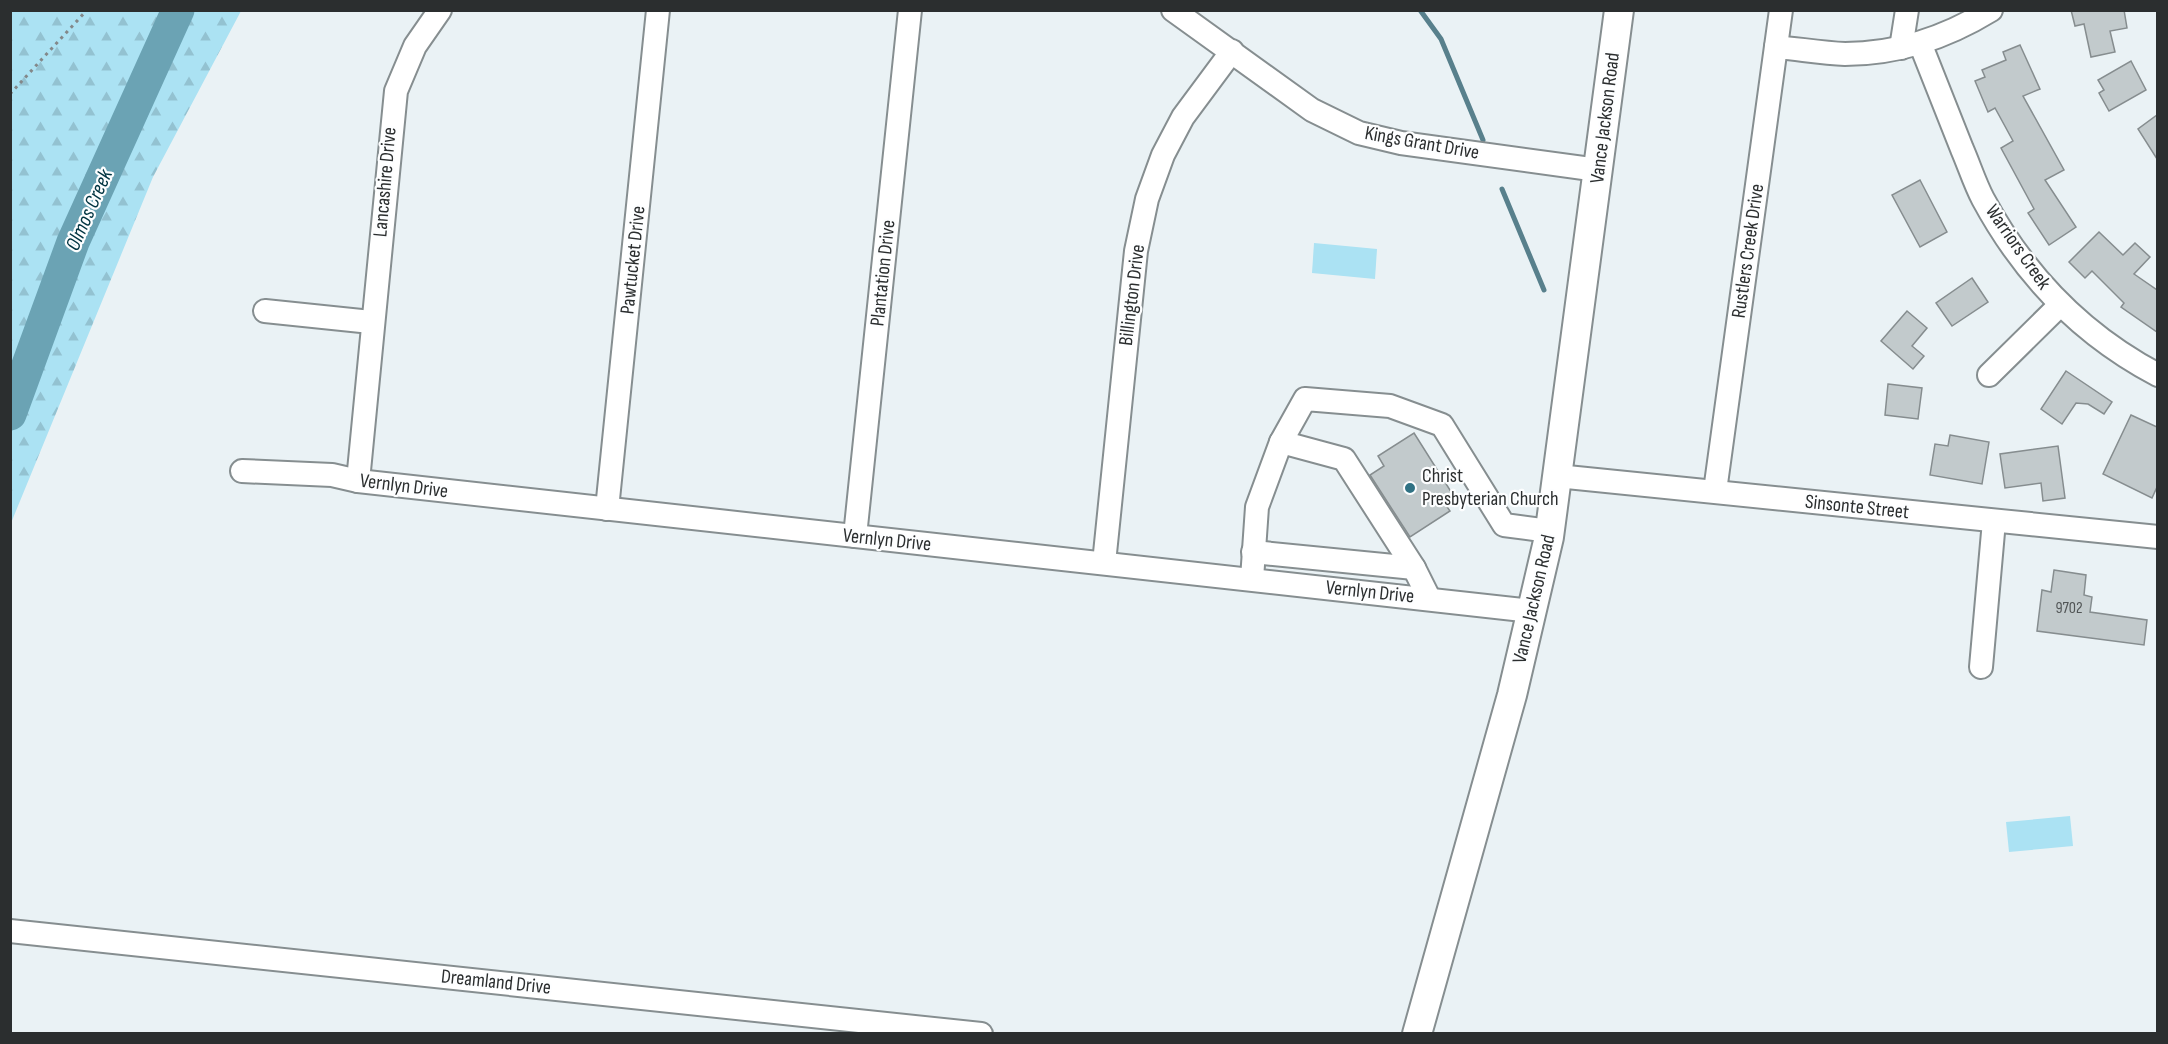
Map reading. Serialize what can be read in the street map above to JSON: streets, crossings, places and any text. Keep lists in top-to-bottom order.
{
  "streets": {
    "main road": ["Vance Jackson Road"],
    "street": [
      "Kings Grant Drive",
      "Lancashire Drive",
      "Warriors Creek",
      "Rustlers Creek Drive",
      "Pawtucket Drive",
      "Plantation Drive",
      "Billington Drive",
      "Vernlyn Drive",
      "Sinsonte Street",
      "Dreamland Drive"
    ]
  },
  "crossings": [
    ["Vance Jackson Road", "Kings Grant Drive"],
    ["Vance Jackson Road", "Vernlyn Drive"],
    ["Vance Jackson Road", "Sinsonte Street"],
    ["Kings Grant Drive", "Billington Drive"],
    ["Lancashire Drive", "Vernlyn Drive"],
    ["Rustlers Creek Drive", "Sinsonte Street"],
    ["Pawtucket Drive", "Vernlyn Drive"],
    ["Plantation Drive", "Vernlyn Drive"],
    ["Billington Drive", "Vernlyn Drive"]
  ],
  "water": ["Olmos Creek"],
  "places": ["Christ Presbyterian Church"],
  "house_numbers": ["9702"]
}
